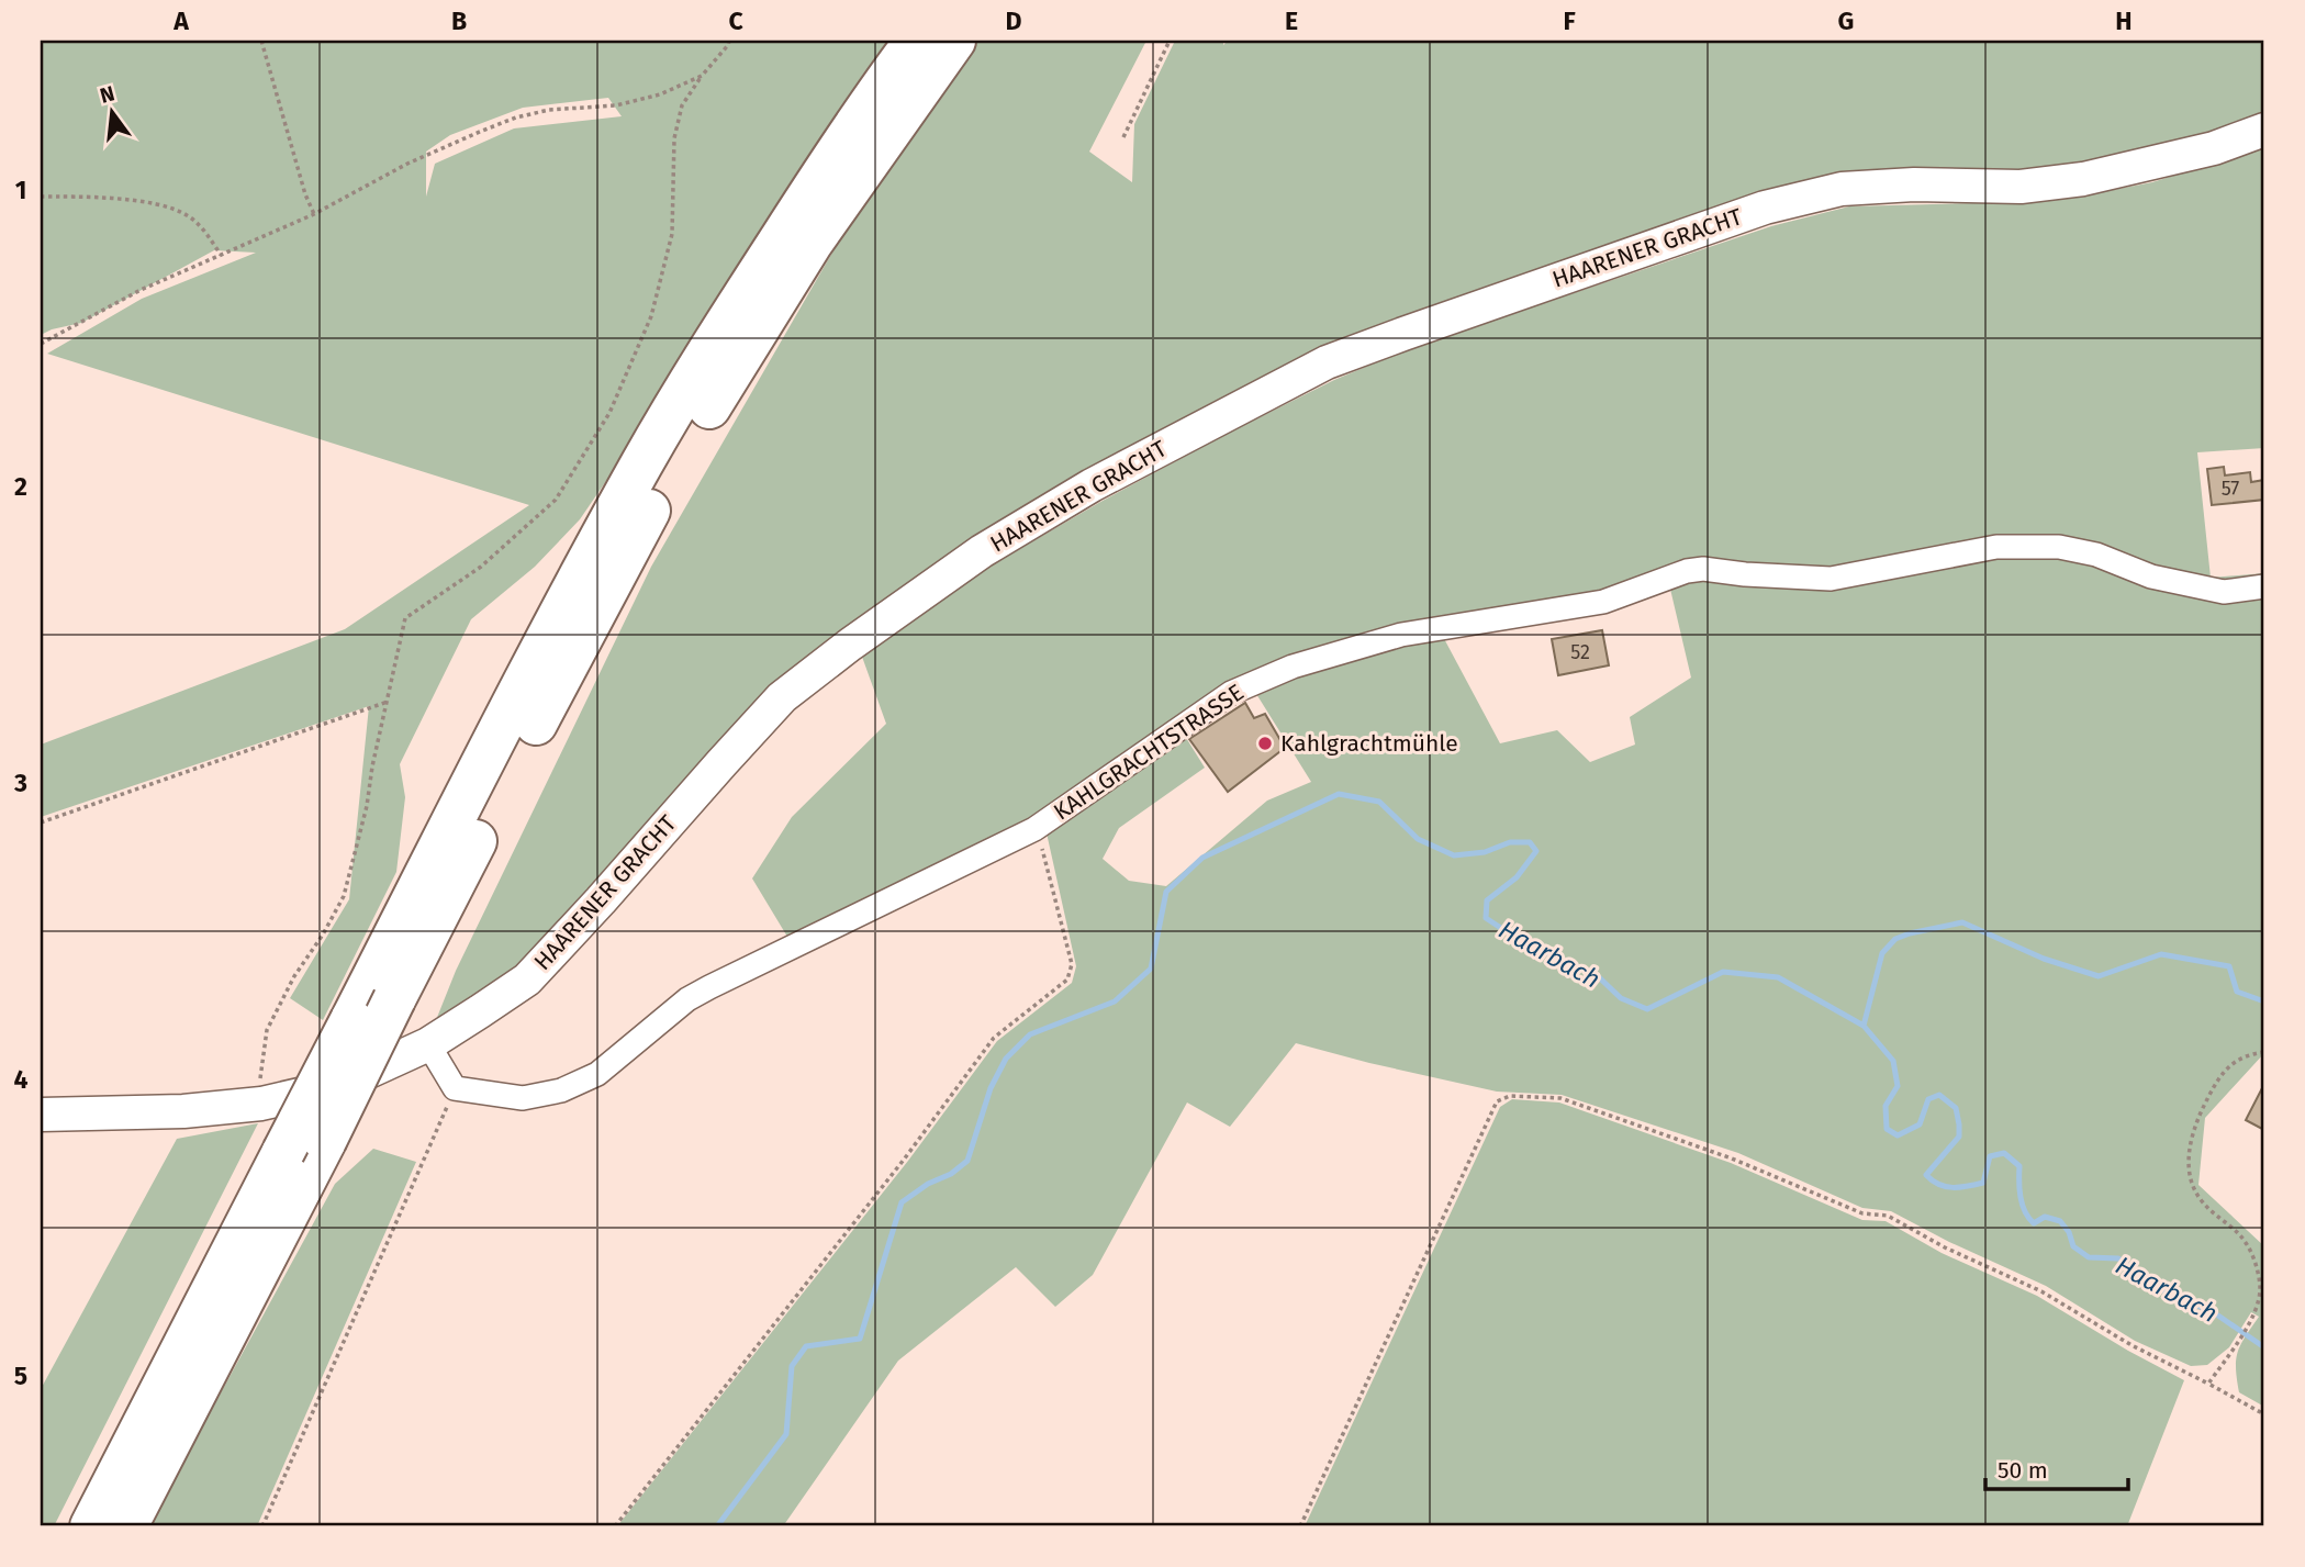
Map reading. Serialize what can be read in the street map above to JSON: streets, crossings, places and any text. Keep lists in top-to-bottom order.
{
  "streets": {
    "main road": ["HAARENER GRACHT"],
    "street": ["KAHLGRACHTSTRASSE"]
  },
  "water": ["Haarbach"],
  "places": ["Kahlgrachtmühle"],
  "house_numbers": ["57", "52"],
  "scale_bar": "50 m",
  "north": "top",
  "grid": {
    "columns": [
      "A",
      "B",
      "C",
      "D",
      "E",
      "F",
      "G",
      "H"
    ],
    "rows": [
      "1",
      "2",
      "3",
      "4",
      "5"
    ]
  }
}
